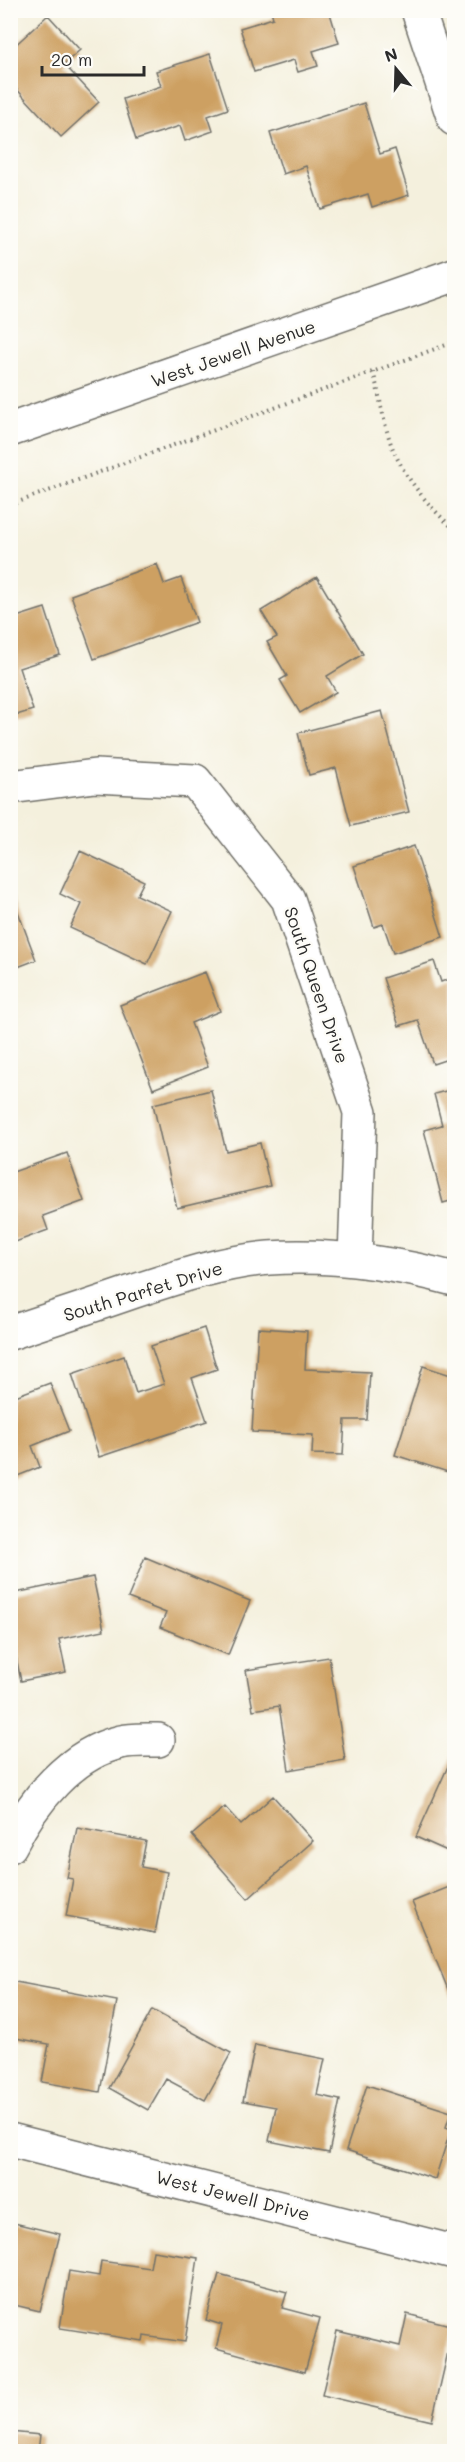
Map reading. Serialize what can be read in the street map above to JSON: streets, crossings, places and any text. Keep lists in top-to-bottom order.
{
  "streets": {
    "street": [
      "West Jewell Avenue",
      "South Queen Drive",
      "South Parfet Drive",
      "West Jewell Drive"
    ]
  },
  "crossings": [
    ["South Queen Drive", "South Parfet Drive"]
  ],
  "scale_bar": "20 m",
  "north": "top"
}
